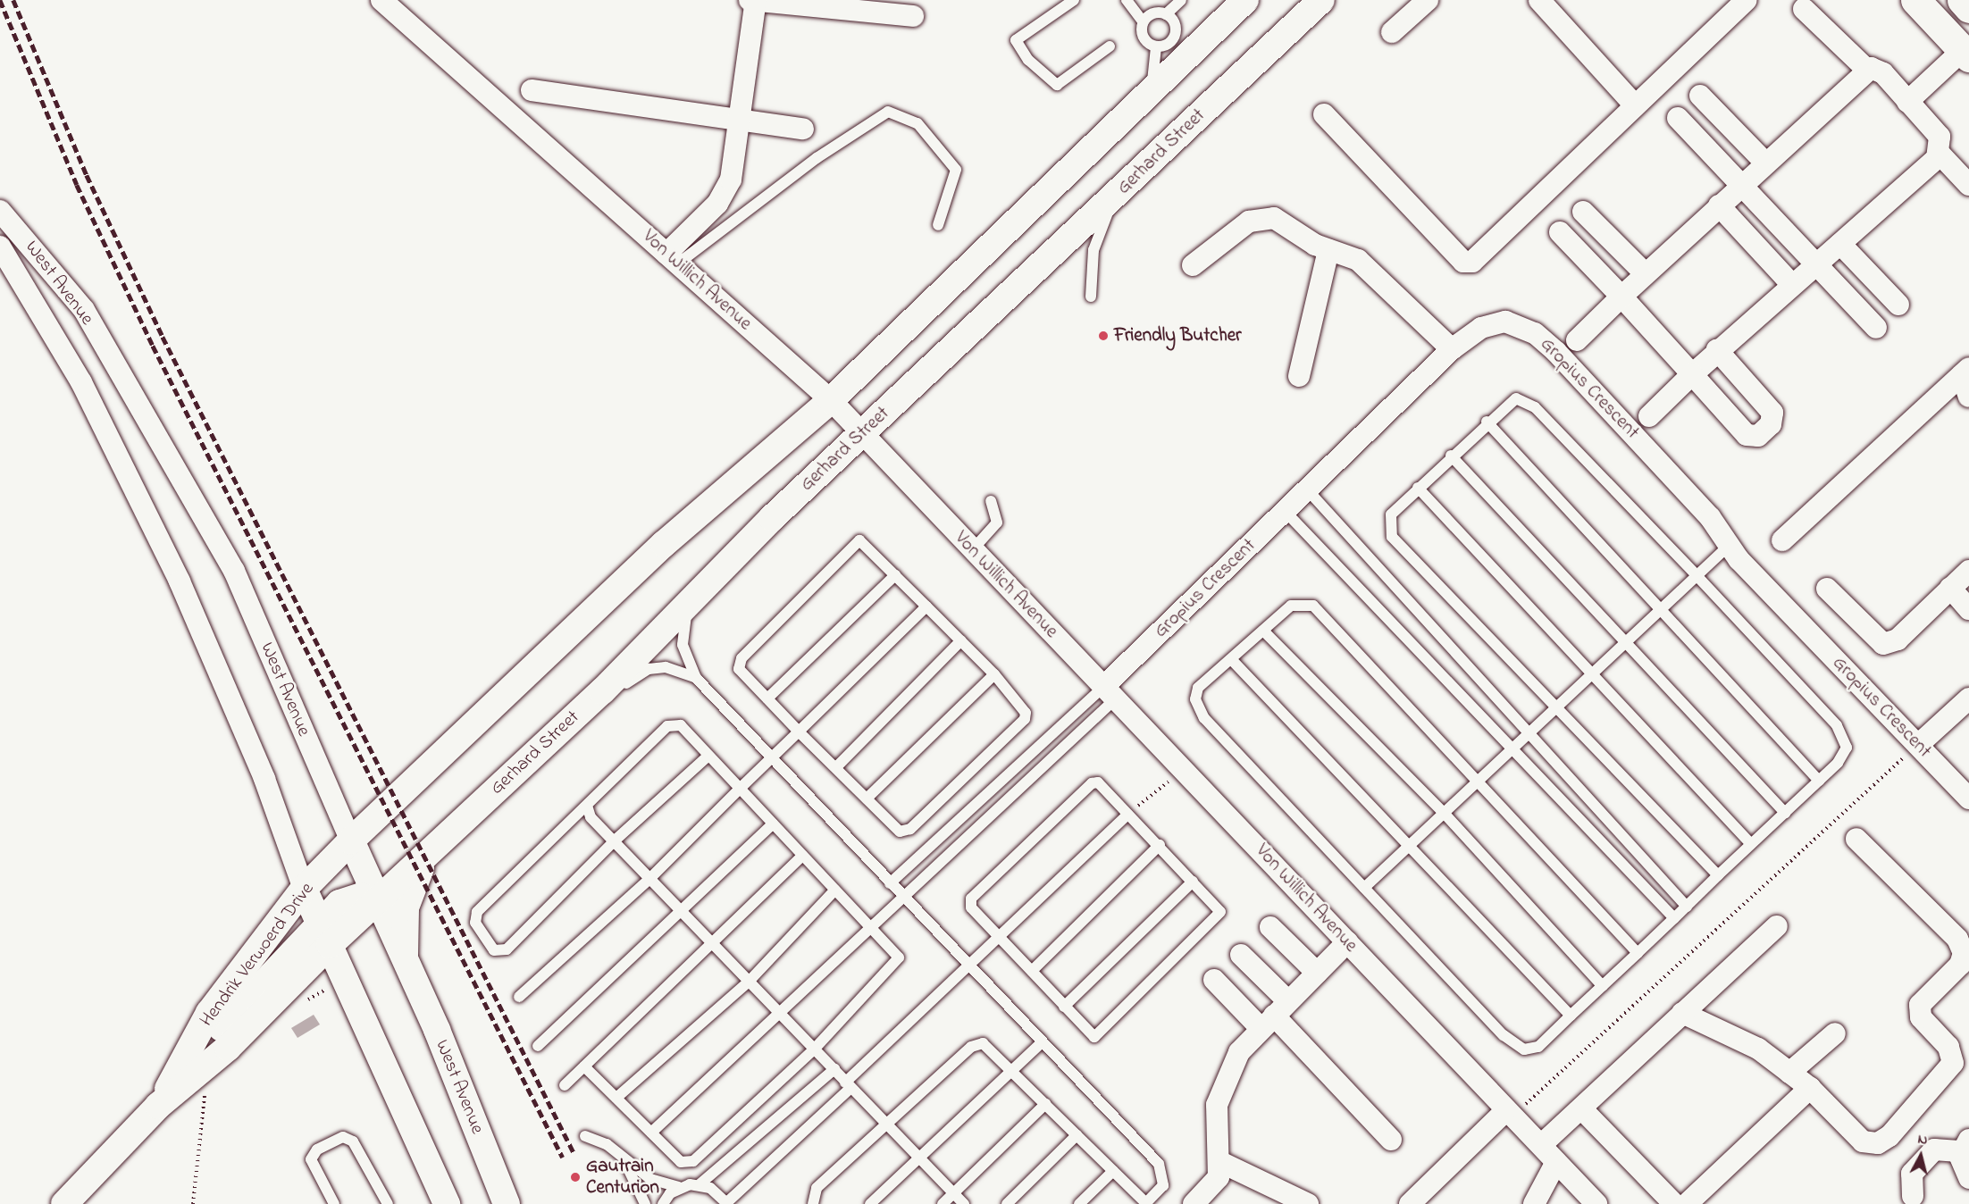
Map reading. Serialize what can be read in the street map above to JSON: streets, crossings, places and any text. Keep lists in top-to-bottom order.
{
  "streets": {
    "street": [
      "Gerhard Street",
      "Von Willich Avenue",
      "West Avenue",
      "Gropius Crescent",
      "Hendrik Verwoerd Drive"
    ]
  },
  "crossings": [
    ["Gerhard Street", "Von Willich Avenue"],
    ["Gerhard Street", "West Avenue"],
    ["Gerhard Street", "Hendrik Verwoerd Drive"],
    ["Von Willich Avenue", "Gropius Crescent"],
    ["West Avenue", "Hendrik Verwoerd Drive"]
  ],
  "places": ["Friendly Butcher", "Gautrain Centurion"],
  "north": "top"
}
